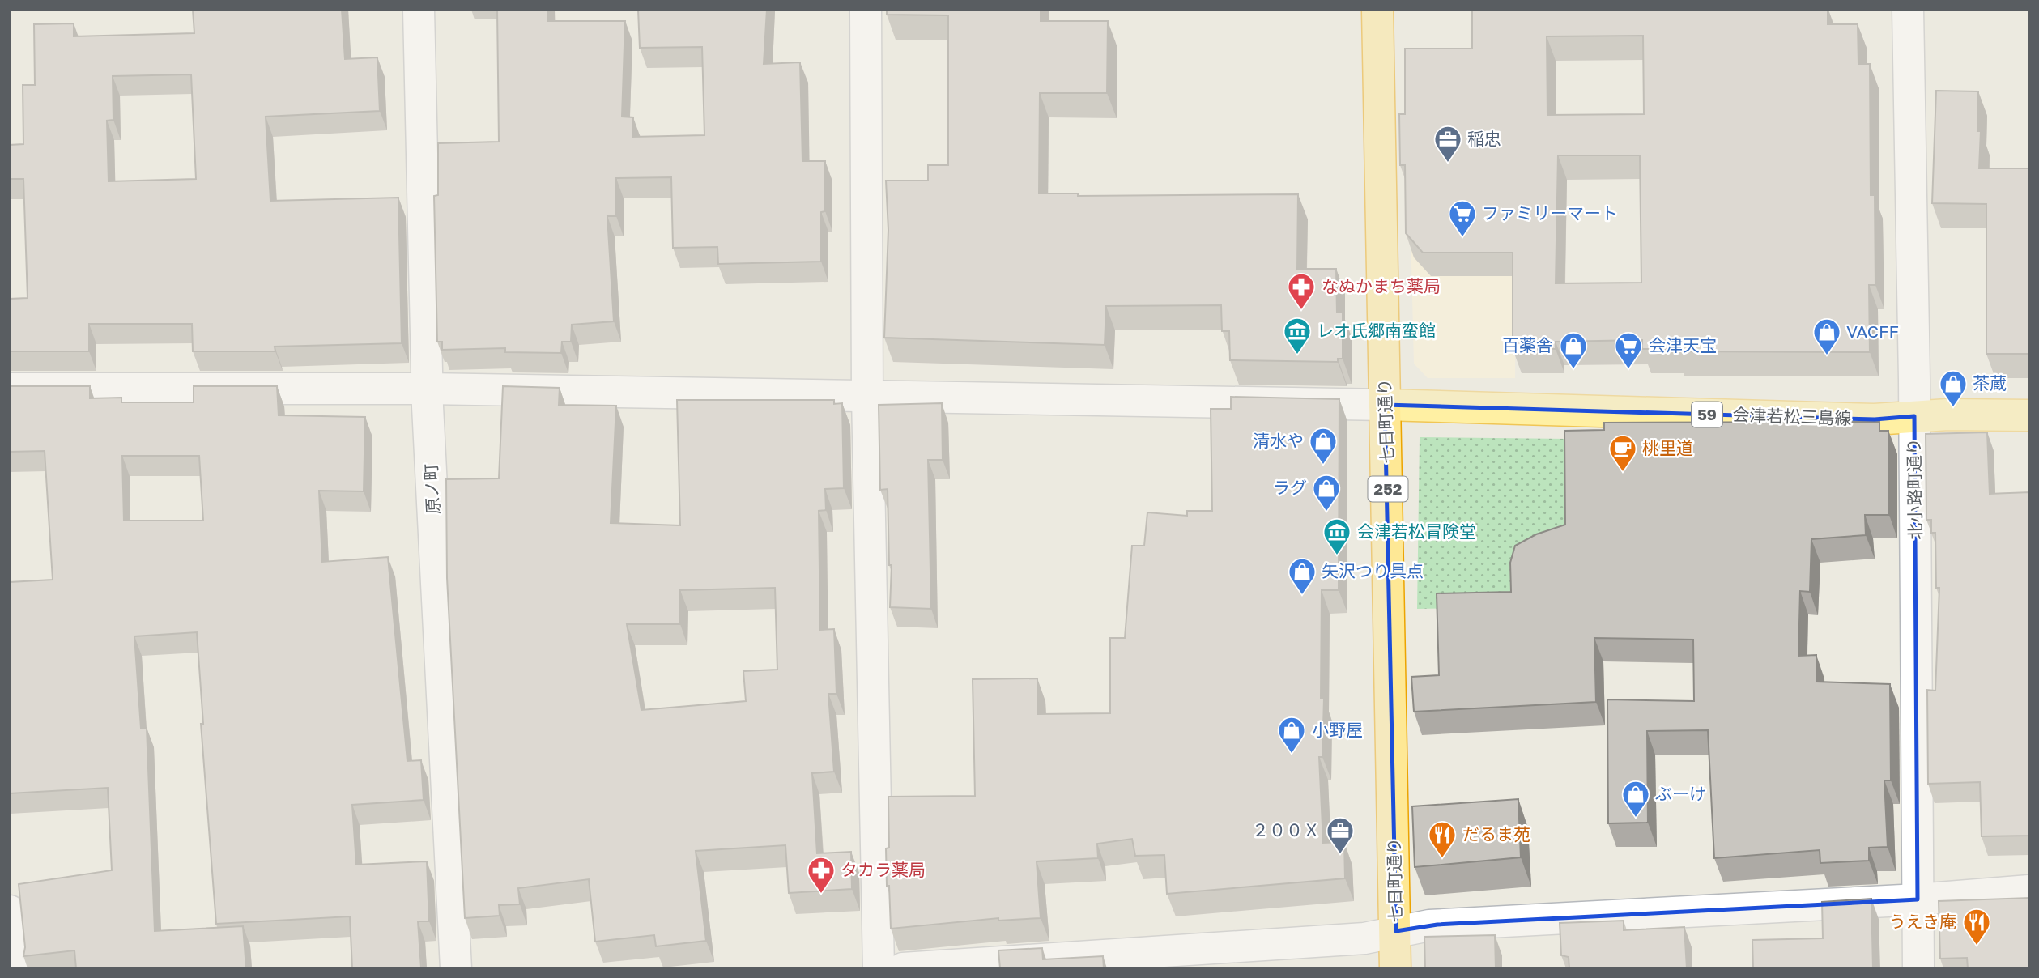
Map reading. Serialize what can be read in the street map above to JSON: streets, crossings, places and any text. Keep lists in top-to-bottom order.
{
  "streets": {
    "highway": ["七日町通り", "252"],
    "main road": ["59", "会津若松三島線"],
    "street": ["原ノ町", "北小路町通り"]
  },
  "crossings": [
    ["会津若松三島線", "七日町通り"],
    ["会津若松三島線", "北小路町通り"]
  ],
  "places": {
    "office": ["稲忠", "２００Ｘ"],
    "supermarket": ["ファミリーマート", "会津天宝"],
    "pharmacy": ["なぬかまち薬局", "タカラ薬局"],
    "museum": ["レオ氏郷南蛮館", "会津若松冒険堂"],
    "shop": [
      "VACFF",
      "百薬舎",
      "茶蔵",
      "清水や",
      "ラグ",
      "矢沢つり具点",
      "小野屋",
      "ぶーけ"
    ],
    "cafe": ["桃里道"],
    "restaurant": ["だるま苑", "うえき庵"]
  }
}
